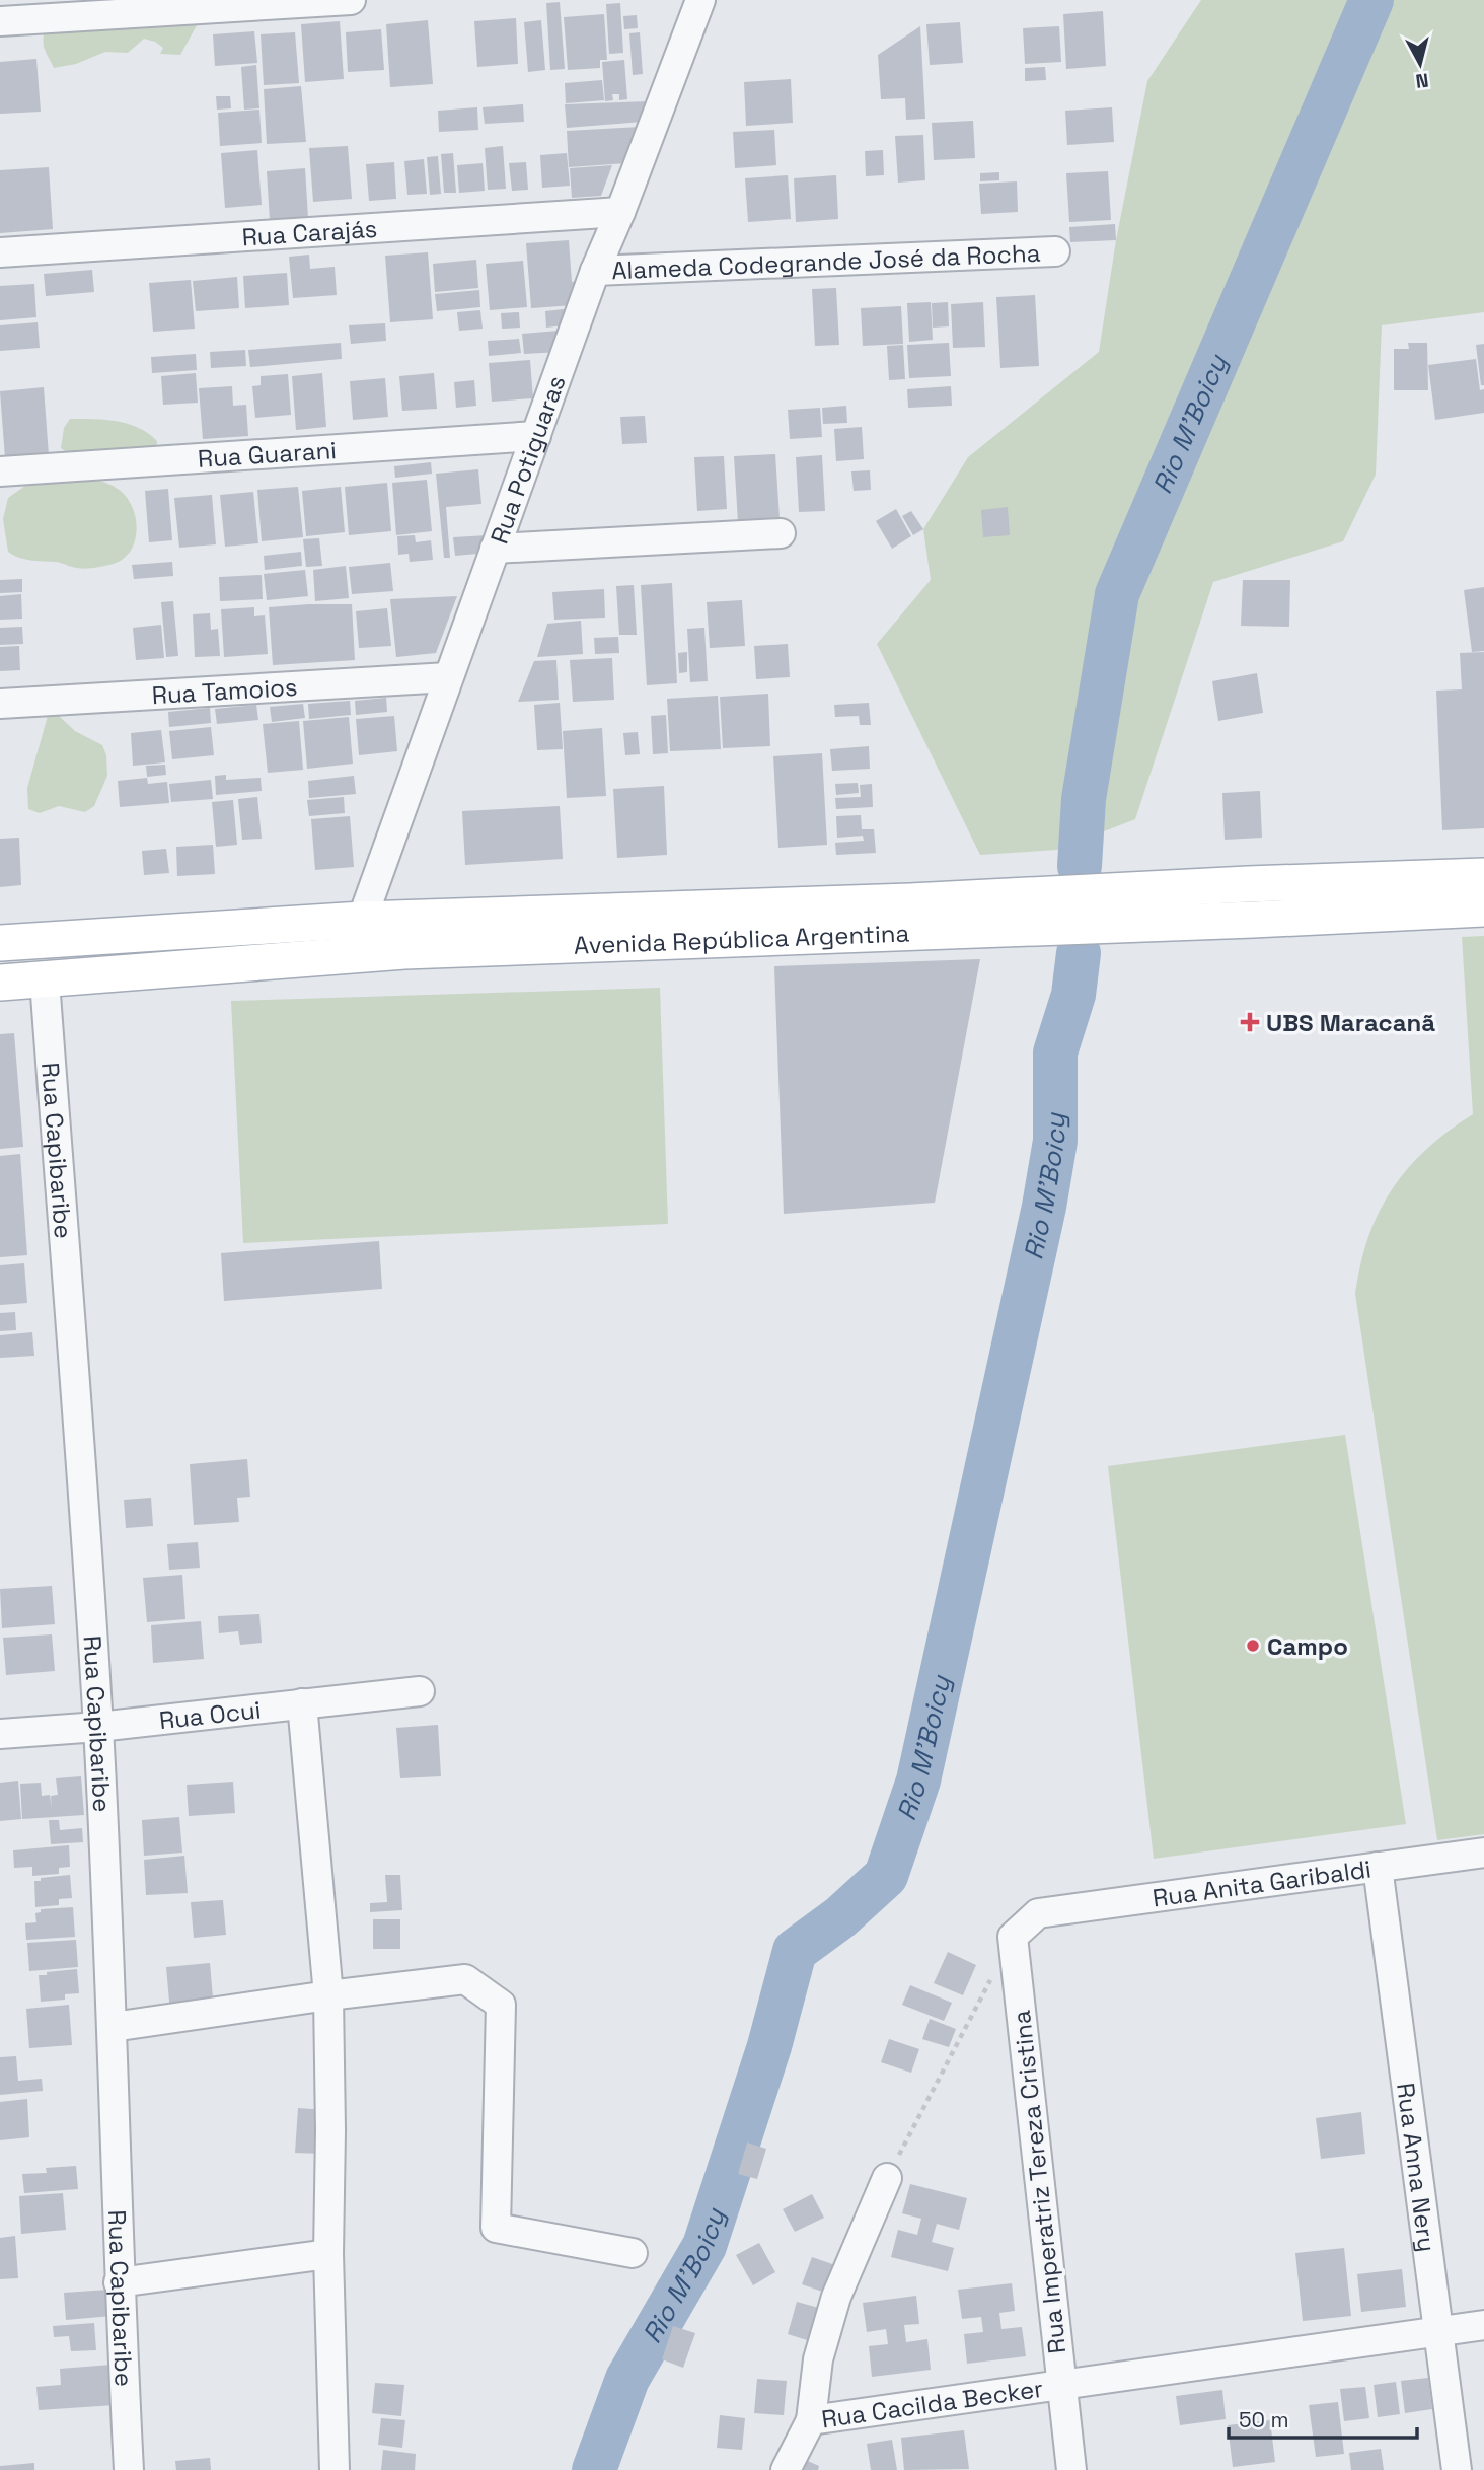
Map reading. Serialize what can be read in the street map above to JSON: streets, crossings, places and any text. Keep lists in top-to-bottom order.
{
  "streets": {
    "main road": ["Avenida República Argentina"],
    "street": [
      "Rua Carajás",
      "Alameda Codegrande José da Rocha",
      "Rua Guarani",
      "Rua Potiguaras",
      "Rua Tamoios",
      "Rua Capibaribe",
      "Rua Ocui",
      "Rua Anita Garibaldi",
      "Rua Anna Nery",
      "Rua Imperatriz Tereza Cristina",
      "Rua Cacilda Becker"
    ]
  },
  "crossings": [
    ["Rua Carajás", "Rua Potiguaras"],
    ["Alameda Codegrande José da Rocha", "Rua Potiguaras"],
    ["Rua Guarani", "Rua Potiguaras"],
    ["Rua Potiguaras", "Rua Tamoios"],
    ["Rua Potiguaras", "Avenida República Argentina"],
    ["Avenida República Argentina", "Rua Capibaribe"],
    ["Rua Capibaribe", "Rua Ocui"],
    ["Rua Anita Garibaldi", "Rua Anna Nery"],
    ["Rua Anita Garibaldi", "Rua Imperatriz Tereza Cristina"],
    ["Rua Anna Nery", "Rua Cacilda Becker"],
    ["Rua Imperatriz Tereza Cristina", "Rua Cacilda Becker"]
  ],
  "water": ["Rio M'Boicy"],
  "places": {
    "health": ["UBS Maracanã"],
    "other": ["Campo"]
  },
  "scale_bar": "50 m",
  "north": "bottom"
}
